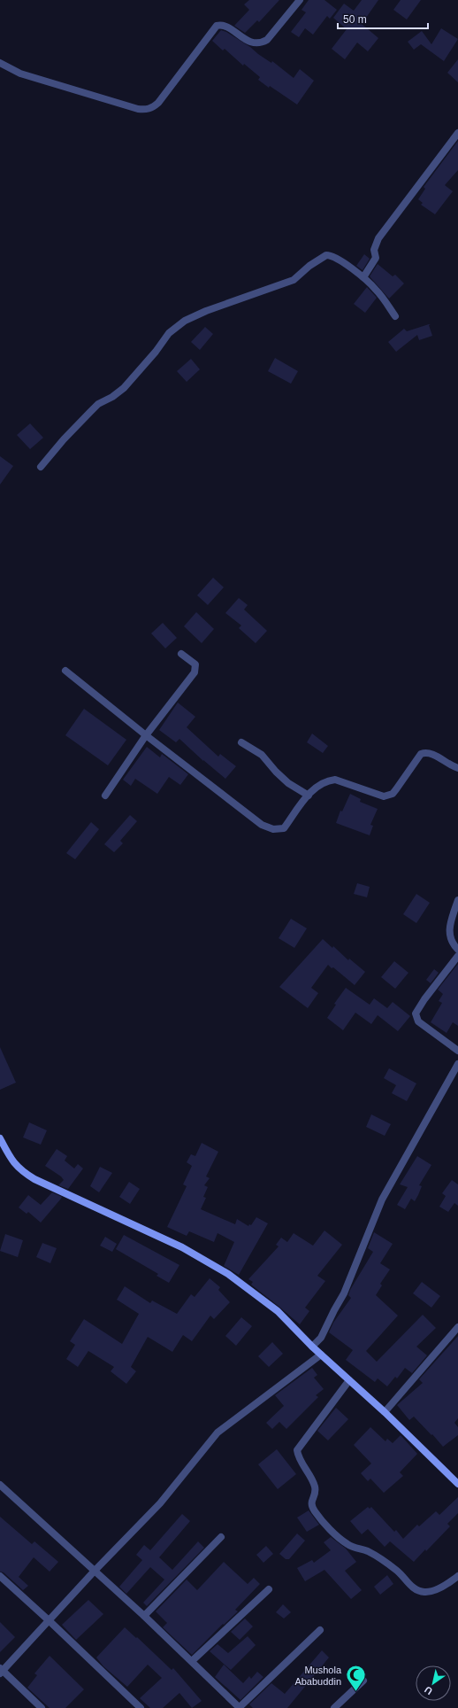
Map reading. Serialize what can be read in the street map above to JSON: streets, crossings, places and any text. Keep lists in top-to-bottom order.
{
  "places": {
    "mosque": ["Mushola Ababuddin"]
  },
  "scale_bar": "50 m",
  "north": "bottom left"
}
